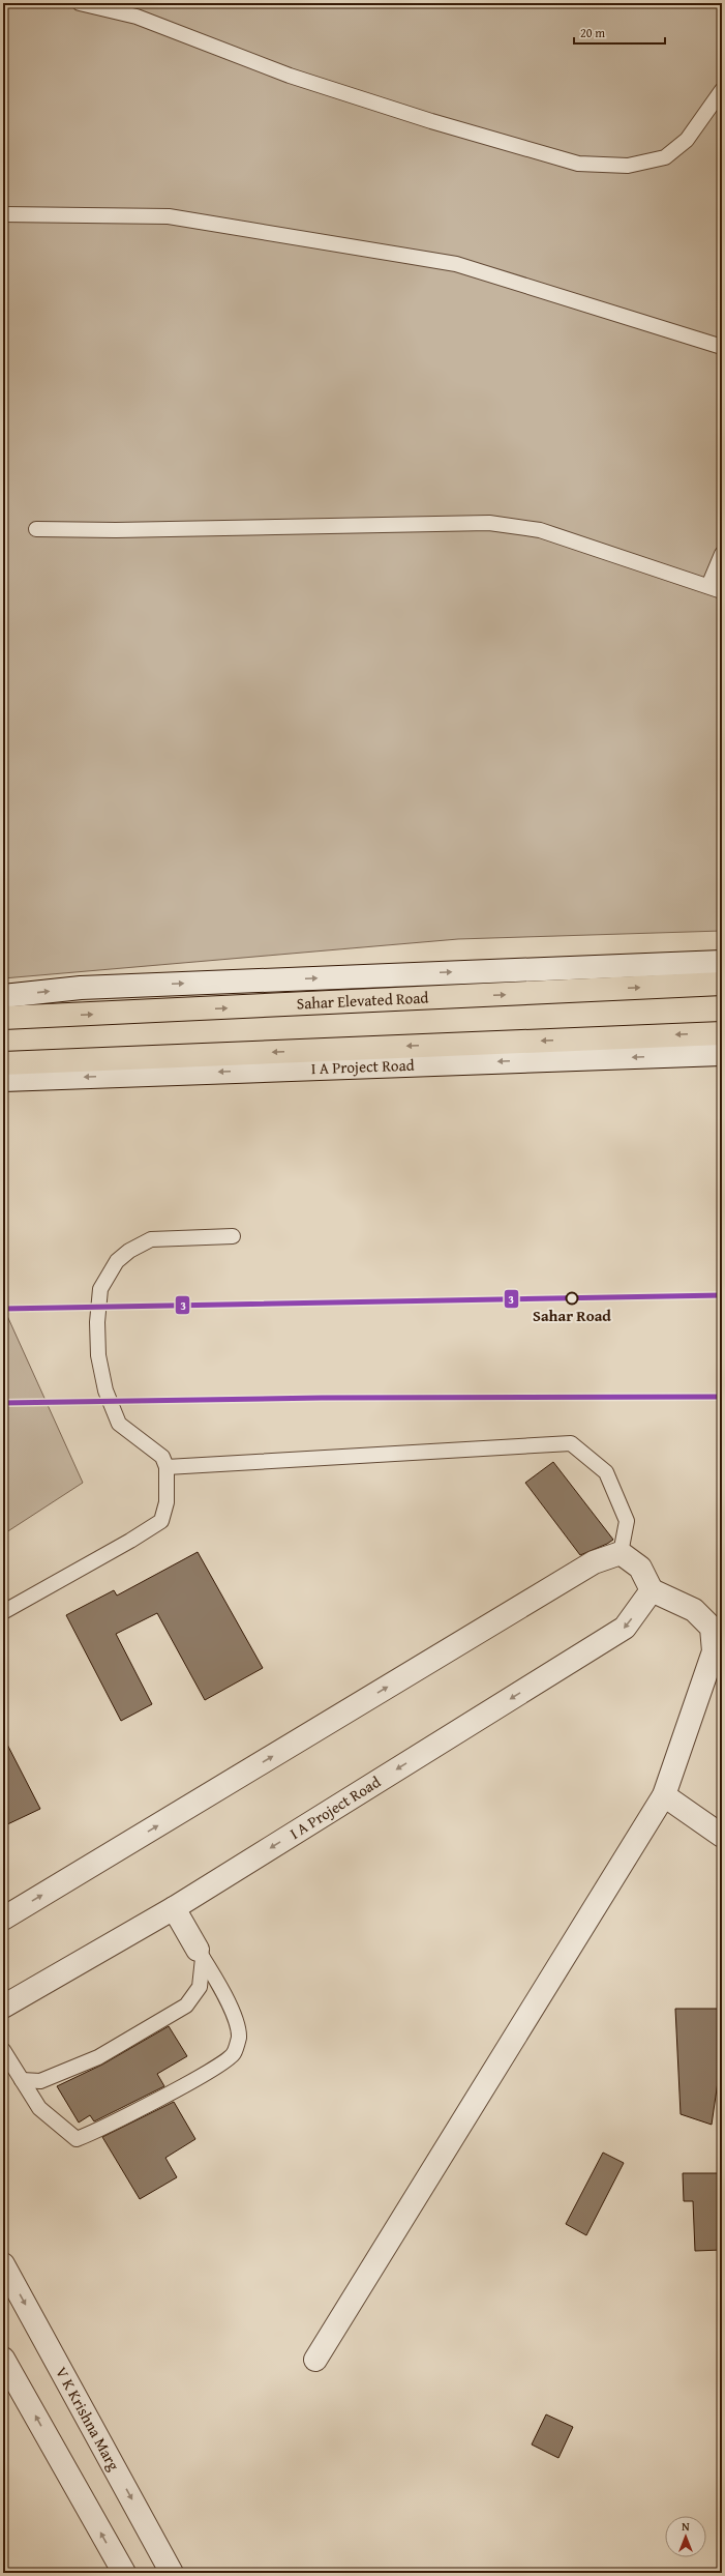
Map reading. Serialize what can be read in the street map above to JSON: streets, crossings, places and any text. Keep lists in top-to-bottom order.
{
  "streets": {
    "main road": ["Sahar Elevated Road"],
    "street": ["I A Project Road", "V K Krishna Marg"]
  },
  "places": ["Sahar Road"],
  "lines": ["transit line 3"],
  "scale_bar": "20 m",
  "north": "top"
}
